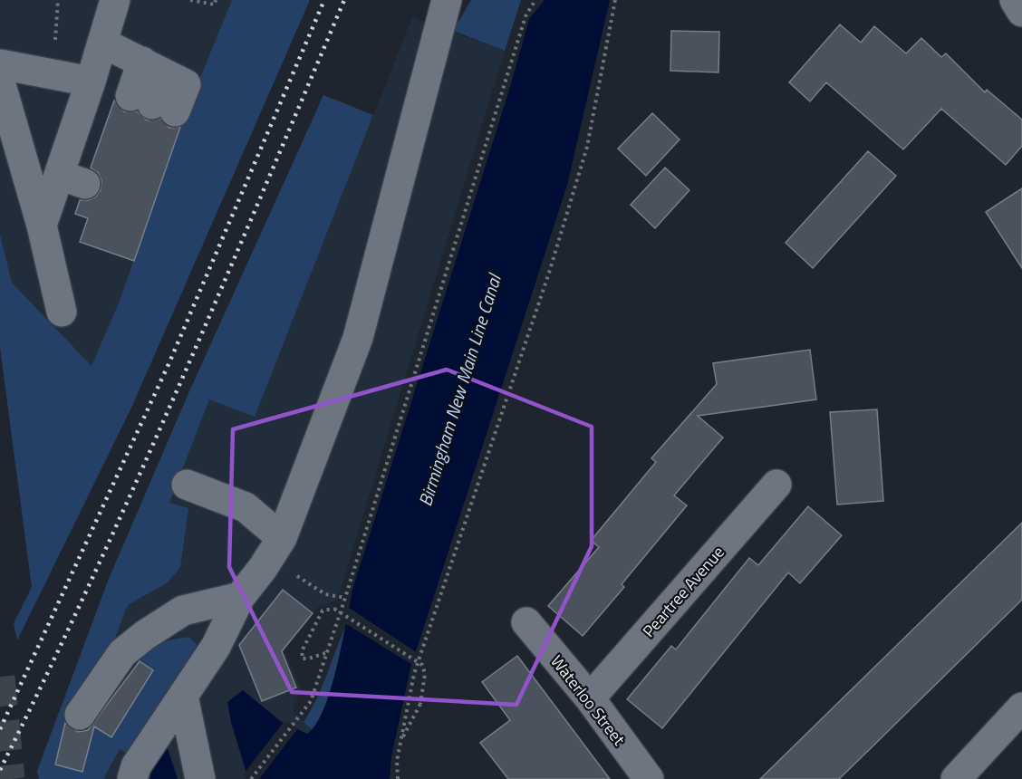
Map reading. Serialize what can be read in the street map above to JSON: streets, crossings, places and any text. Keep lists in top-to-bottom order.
{
  "streets": {
    "street": ["Peartree Avenue", "Waterloo Street"]
  },
  "crossings": [
    ["Peartree Avenue", "Waterloo Street"]
  ],
  "water": ["Birmingham New Main Line Canal"]
}
